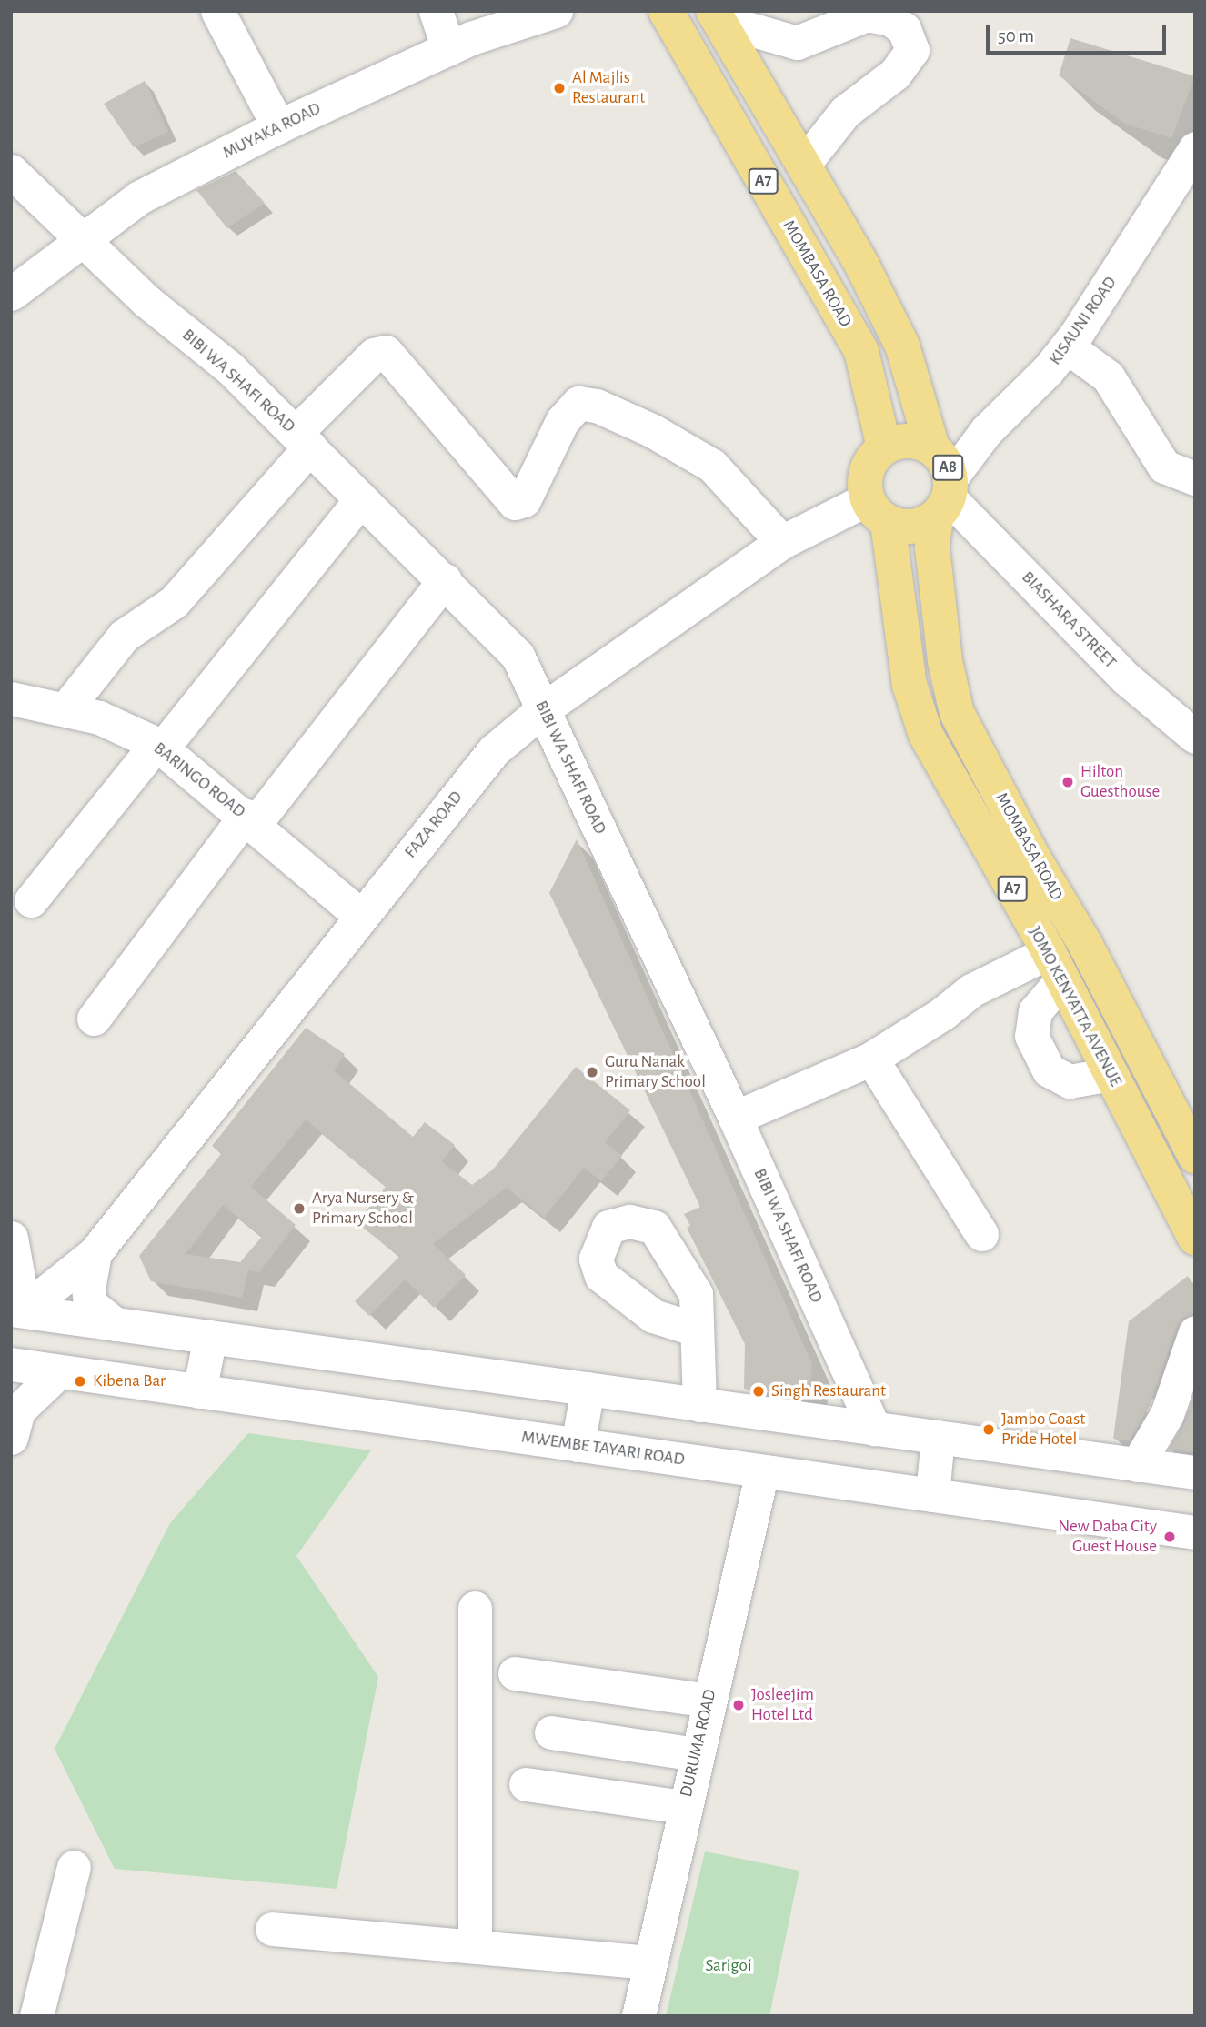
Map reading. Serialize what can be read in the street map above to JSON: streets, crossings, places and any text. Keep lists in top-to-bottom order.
{
  "streets": {
    "highway": [
      "A7",
      "MOMBASA ROAD",
      "A8",
      "JOMO KENYATTA AVENUE"
    ],
    "street": [
      "MUYAKA ROAD",
      "KISAUNI ROAD",
      "BIBI WA SHAFI ROAD",
      "BIASHARA STREET",
      "BARINGO ROAD",
      "FAZA ROAD",
      "MWEMBE TAYARI ROAD",
      "DURUMA ROAD"
    ]
  },
  "crossings": [
    ["MUYAKA ROAD", "BIBI WA SHAFI ROAD"],
    ["A7", "MOMBASA ROAD"],
    ["A7", "KISAUNI ROAD"],
    ["A7", "A8"],
    ["A7", "BIASHARA STREET"],
    ["A7", "FAZA ROAD"],
    ["A7", "JOMO KENYATTA AVENUE"],
    ["MOMBASA ROAD", "KISAUNI ROAD"],
    ["MOMBASA ROAD", "A8"],
    ["MOMBASA ROAD", "BIASHARA STREET"],
    ["MOMBASA ROAD", "FAZA ROAD"],
    ["MOMBASA ROAD", "JOMO KENYATTA AVENUE"],
    ["KISAUNI ROAD", "A8"],
    ["KISAUNI ROAD", "BIASHARA STREET"],
    ["KISAUNI ROAD", "FAZA ROAD"],
    ["KISAUNI ROAD", "JOMO KENYATTA AVENUE"],
    ["BIBI WA SHAFI ROAD", "FAZA ROAD"],
    ["A8", "BIASHARA STREET"],
    ["A8", "FAZA ROAD"],
    ["A8", "JOMO KENYATTA AVENUE"],
    ["BIASHARA STREET", "FAZA ROAD"],
    ["BIASHARA STREET", "JOMO KENYATTA AVENUE"],
    ["BARINGO ROAD", "FAZA ROAD"],
    ["FAZA ROAD", "JOMO KENYATTA AVENUE"],
    ["MWEMBE TAYARI ROAD", "DURUMA ROAD"]
  ],
  "parks": ["Sarigoi"],
  "places": [
    "Al Majlis Restaurant",
    "Hilton Guesthouse",
    "Guru Nanak Primary School",
    "Arya Nursery & Primary School",
    "Kibena Bar",
    "Singh Restaurant",
    "Jambo Coast Pride Hotel",
    "New Daba City Guest House",
    "Josleejim Hotel Ltd"
  ],
  "scale_bar": "50 m"
}
